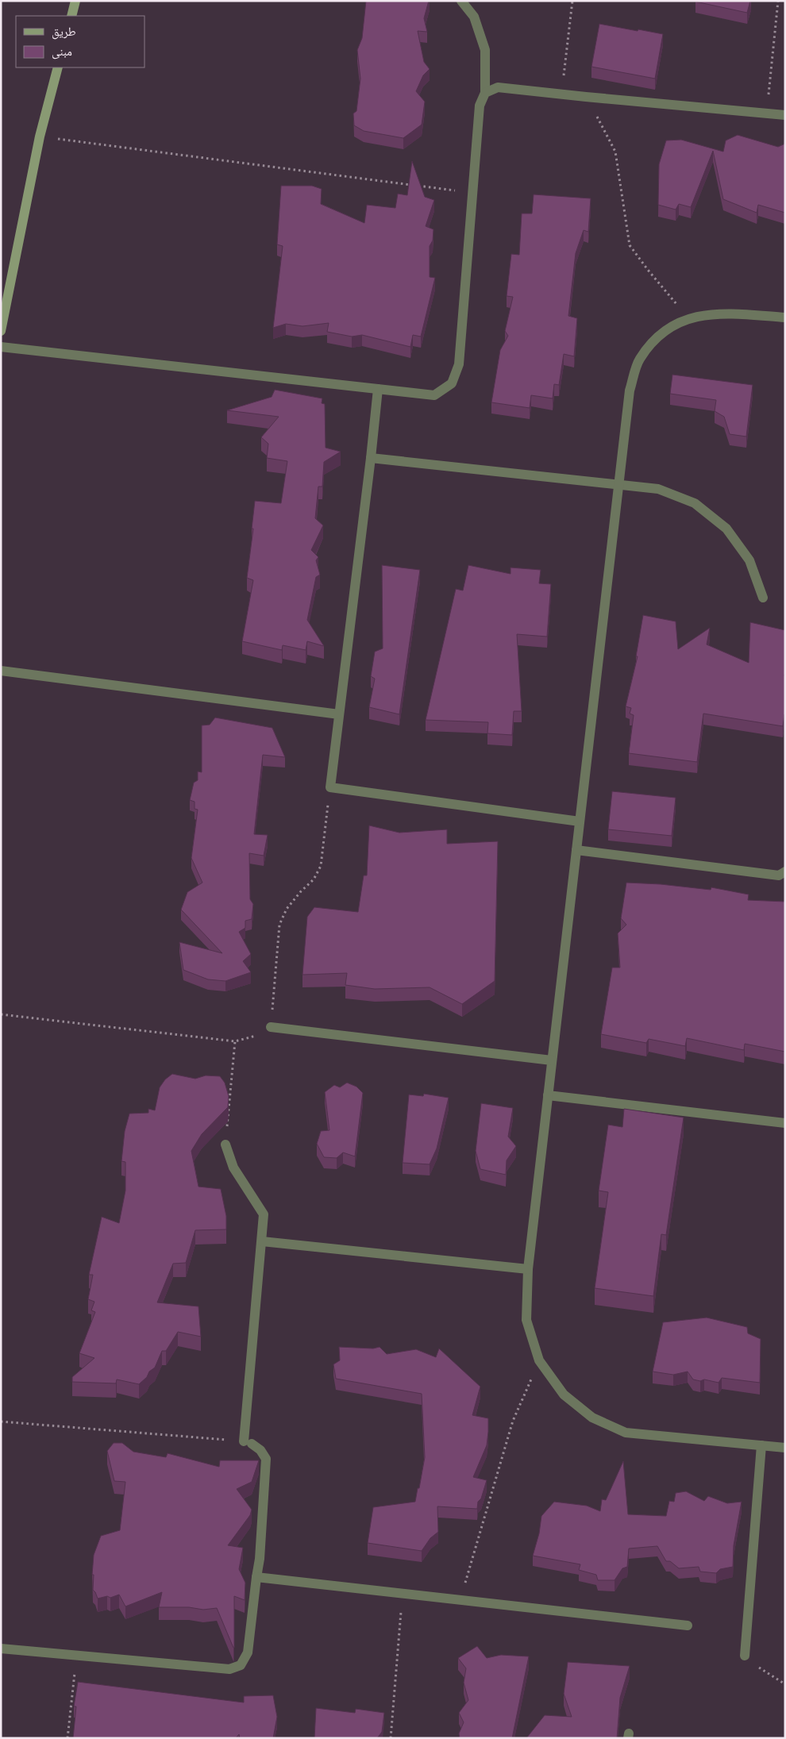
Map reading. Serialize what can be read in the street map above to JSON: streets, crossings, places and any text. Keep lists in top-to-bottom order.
{
  "legend": ["طريق", "مبنى"]
}
